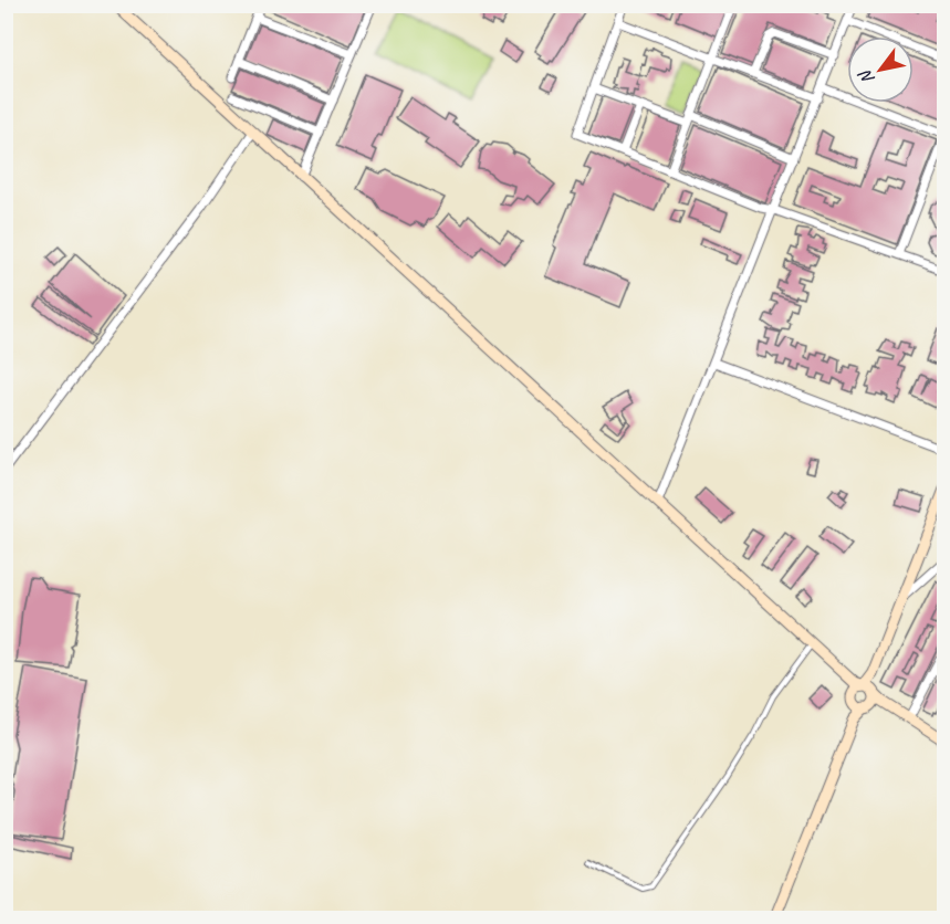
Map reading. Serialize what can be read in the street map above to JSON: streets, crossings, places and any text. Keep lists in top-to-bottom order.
{
  "north": "bottom left"
}
